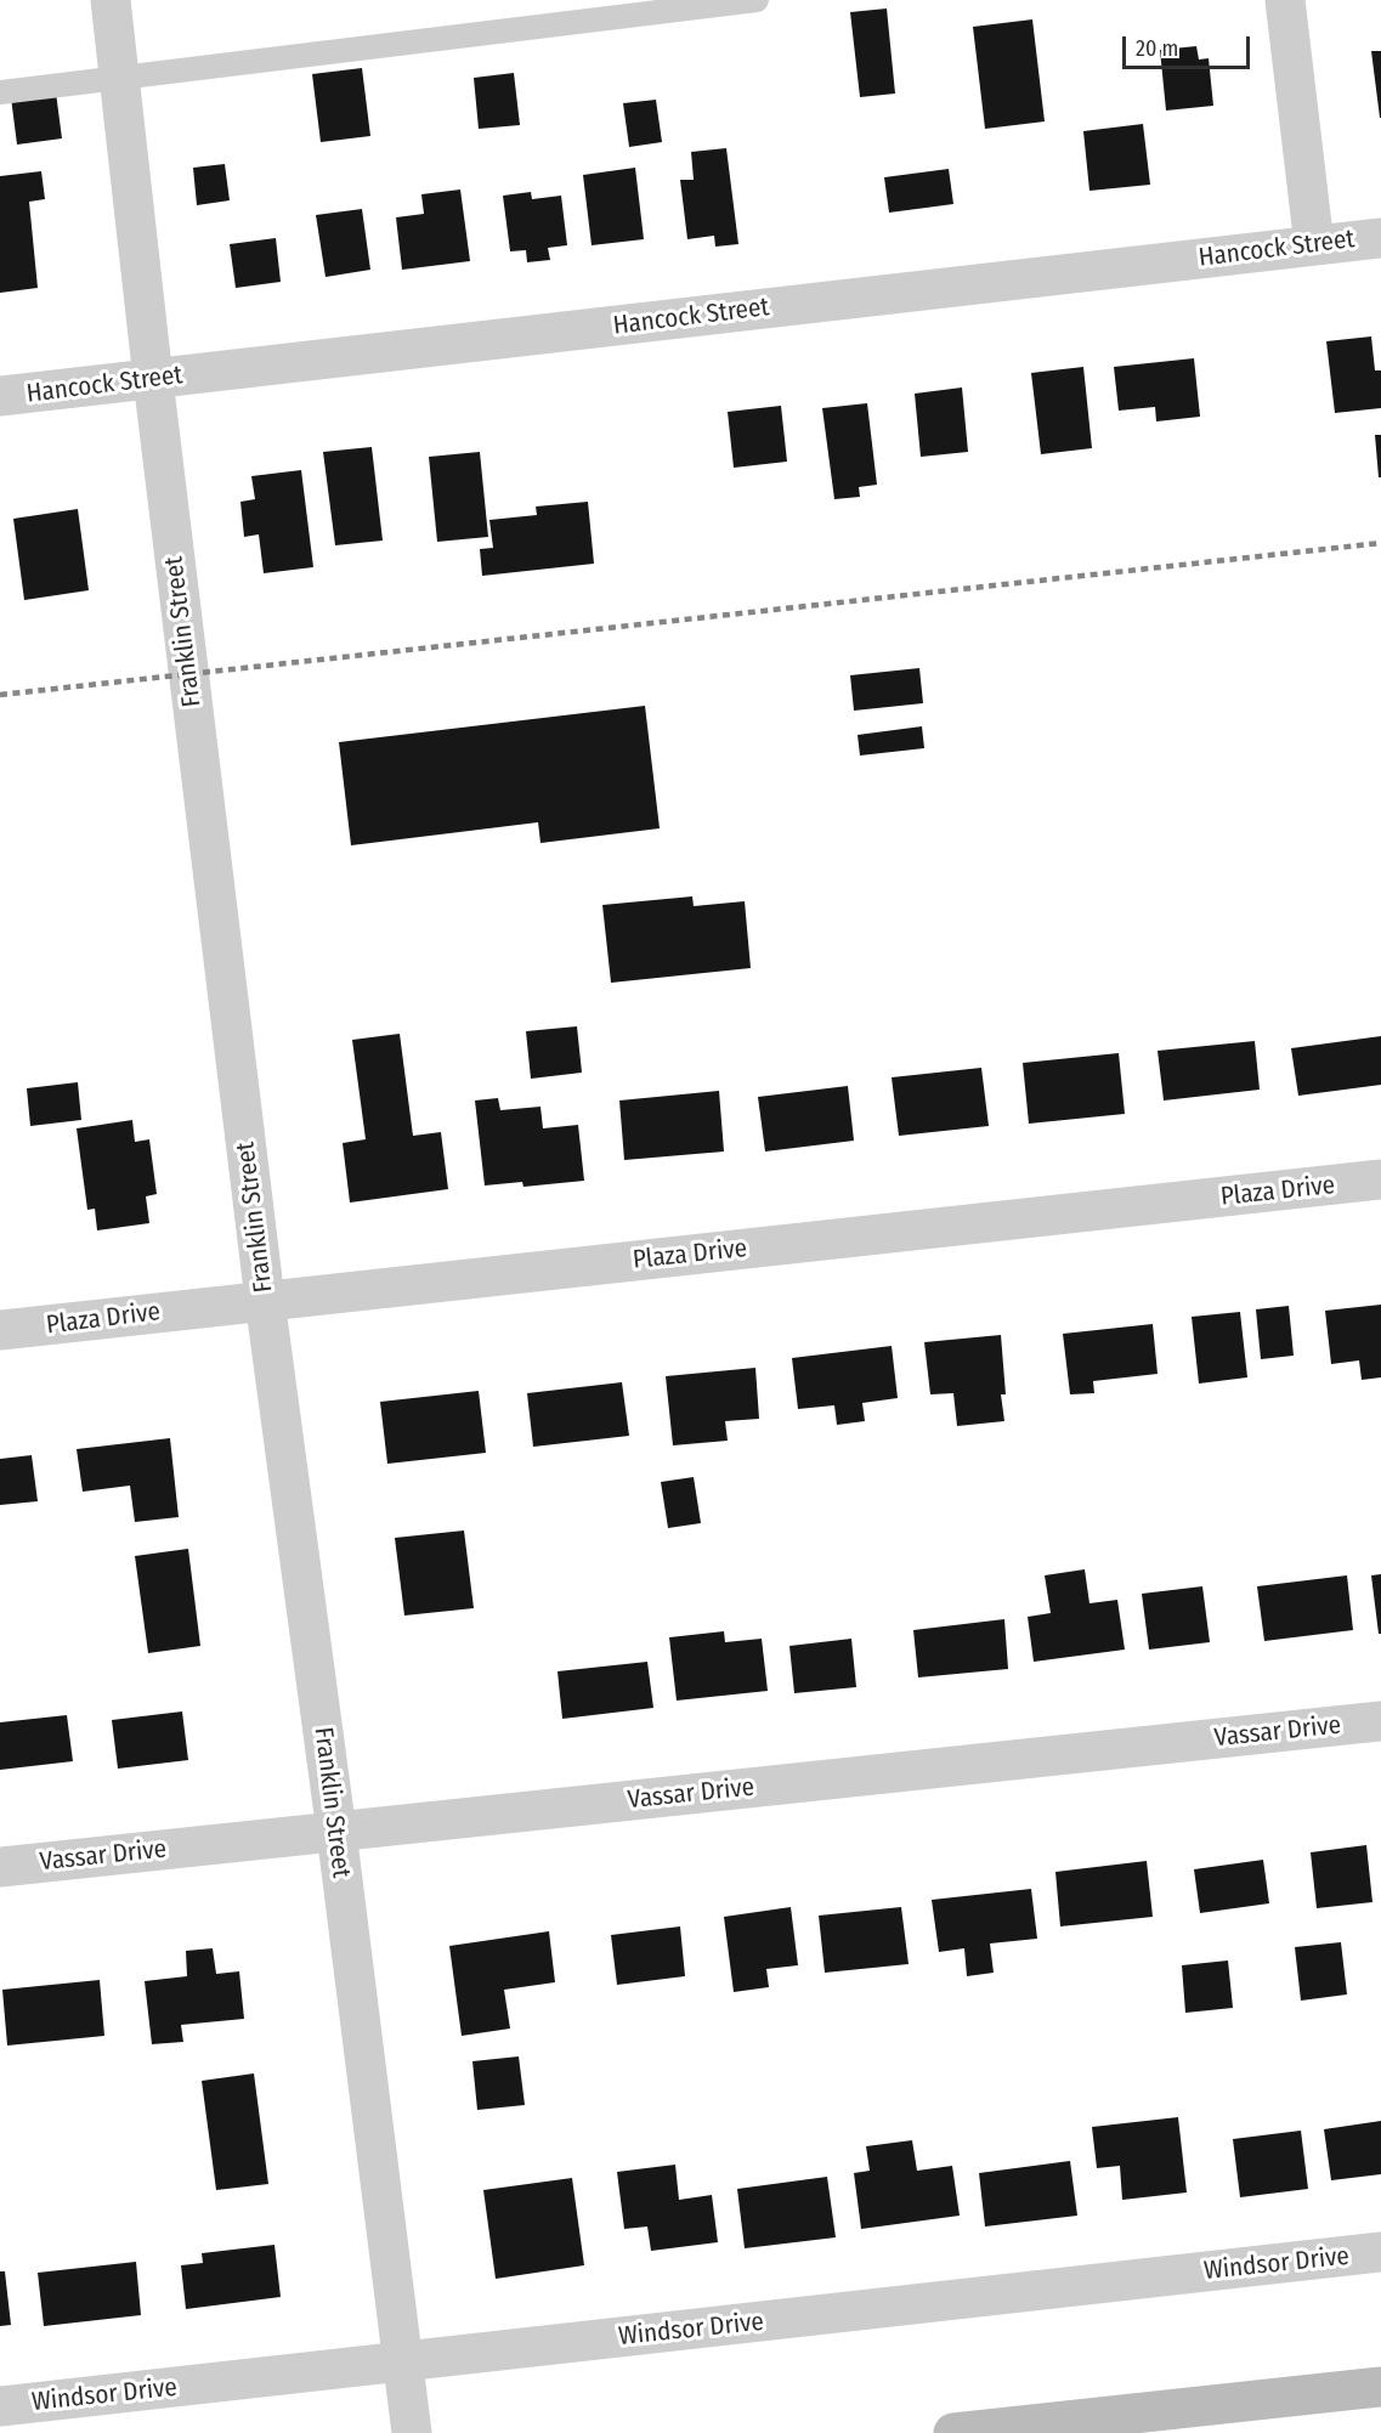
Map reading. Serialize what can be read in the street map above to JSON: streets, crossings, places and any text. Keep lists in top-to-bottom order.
{
  "streets": {
    "street": [
      "Hancock Street",
      "Franklin Street",
      "Plaza Drive",
      "Vassar Drive",
      "Windsor Drive"
    ]
  },
  "crossings": [
    ["Hancock Street", "Franklin Street"],
    ["Franklin Street", "Plaza Drive"],
    ["Franklin Street", "Vassar Drive"],
    ["Franklin Street", "Windsor Drive"]
  ],
  "scale_bar": "20 m"
}
